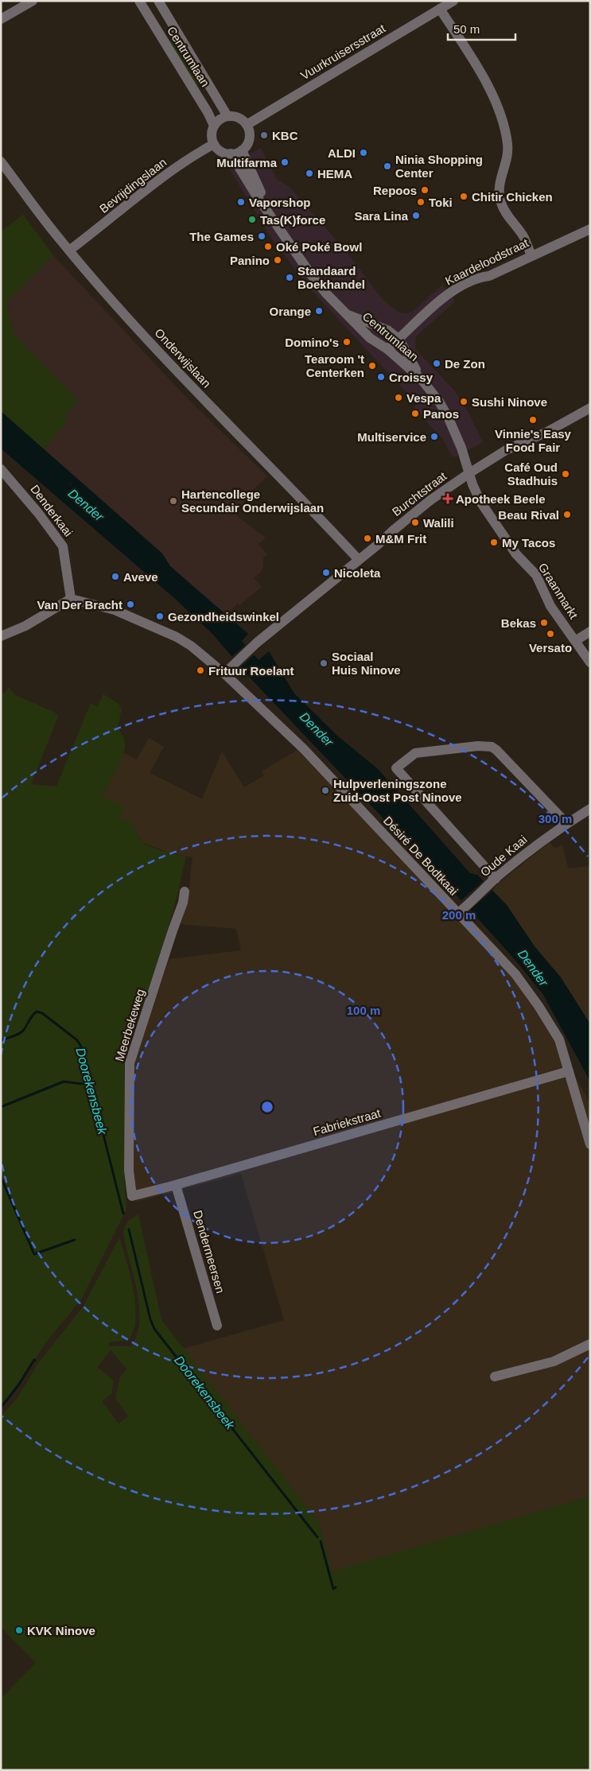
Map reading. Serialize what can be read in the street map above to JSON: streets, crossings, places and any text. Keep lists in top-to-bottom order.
{
  "streets": {
    "street": [
      "Vuurkruisersstraat",
      "Centrumlaan",
      "Bevrijdingslaan",
      "Kaardeloodstraat",
      "Onderwijslaan",
      "Burchtstraat",
      "Denderkaai",
      "Graanmarkt",
      "Désiré De Bodtkaai",
      "Oude Kaai",
      "Meerbekeweg",
      "Fabriekstraat",
      "Dendermeersen"
    ]
  },
  "crossings": [
    ["Vuurkruisersstraat", "Centrumlaan"],
    ["Vuurkruisersstraat", "Bevrijdingslaan"],
    ["Centrumlaan", "Bevrijdingslaan"],
    ["Centrumlaan", "Kaardeloodstraat"],
    ["Centrumlaan", "Burchtstraat"],
    ["Centrumlaan", "Graanmarkt"],
    ["Bevrijdingslaan", "Onderwijslaan"],
    ["Onderwijslaan", "Burchtstraat"],
    ["Burchtstraat", "Désiré De Bodtkaai"],
    ["Denderkaai", "Désiré De Bodtkaai"],
    ["Désiré De Bodtkaai", "Oude Kaai"],
    ["Désiré De Bodtkaai", "Fabriekstraat"],
    ["Meerbekeweg", "Fabriekstraat"],
    ["Fabriekstraat", "Dendermeersen"]
  ],
  "water": ["Dender", "Doorekensbeek"],
  "places": {
    "other": [
      "KBC",
      "ALDI",
      "Multifarma",
      "Ninia Shopping Center",
      "HEMA",
      "Repoos",
      "Chitir Chicken",
      "Vaporshop",
      "Toki",
      "Sara Lina",
      "Tas(K)force",
      "The Games",
      "Oké Poké Bowl",
      "Panino",
      "Standaard Boekhandel",
      "Orange",
      "Domino's",
      "De Zon",
      "Tearoom 't Centerken",
      "Croissy",
      "Vespa",
      "Sushi Ninove",
      "Panos",
      "Vinnie's Easy Food Fair",
      "Multiservice",
      "Café Oud Stadhuis",
      "Hartencollege Secundair Onderwijslaan",
      "Beau Rival",
      "Walili",
      "M&M Frit",
      "My Tacos",
      "Nicoleta",
      "Aveve",
      "Van Der Bracht",
      "Gezondheidswinkel",
      "Bekas",
      "Versato",
      "Sociaal Huis Ninove",
      "Frituur Roelant",
      "Hulpverleningszone Zuid-Oost Post Ninove",
      "KVK Ninove"
    ],
    "health": ["Apotheek Beele"]
  },
  "scale_bar": "50 m",
  "rings": ["300 m", "200 m", "100 m"]
}
